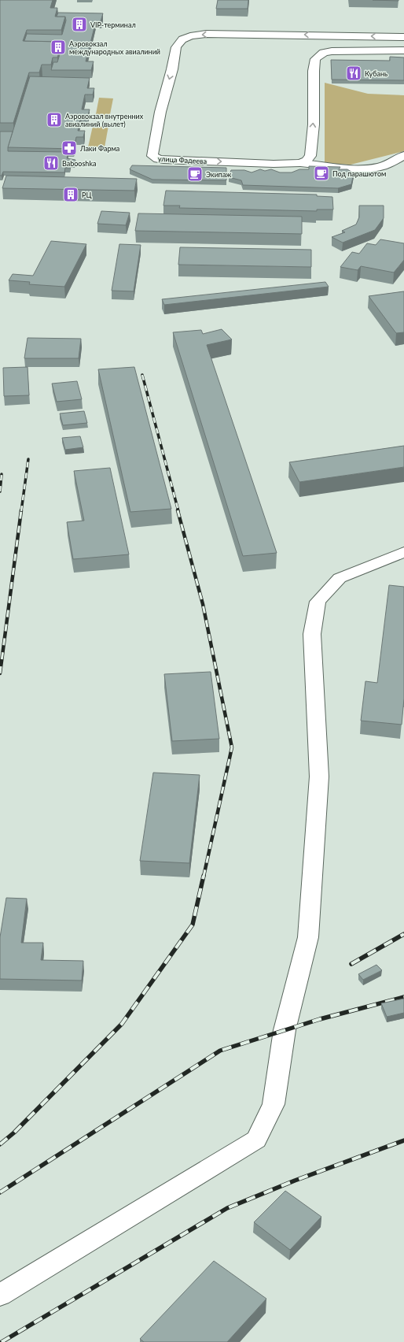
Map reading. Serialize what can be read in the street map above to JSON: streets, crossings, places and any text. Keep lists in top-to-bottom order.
{
  "streets": {
    "main road": ["улица Фадеева"]
  },
  "places": {
    "building": [
      "VIP-терминал",
      "Аэровокзал международных авиалиний",
      "Аэровокзал внутренних авиалиний (вылет)",
      "РЦ"
    ],
    "restaurant": ["Кубань", "Babooshka"],
    "pharmacy": ["Лаки Фарма"],
    "cafe": ["Под парашютом", "Экипаж"]
  }
}
